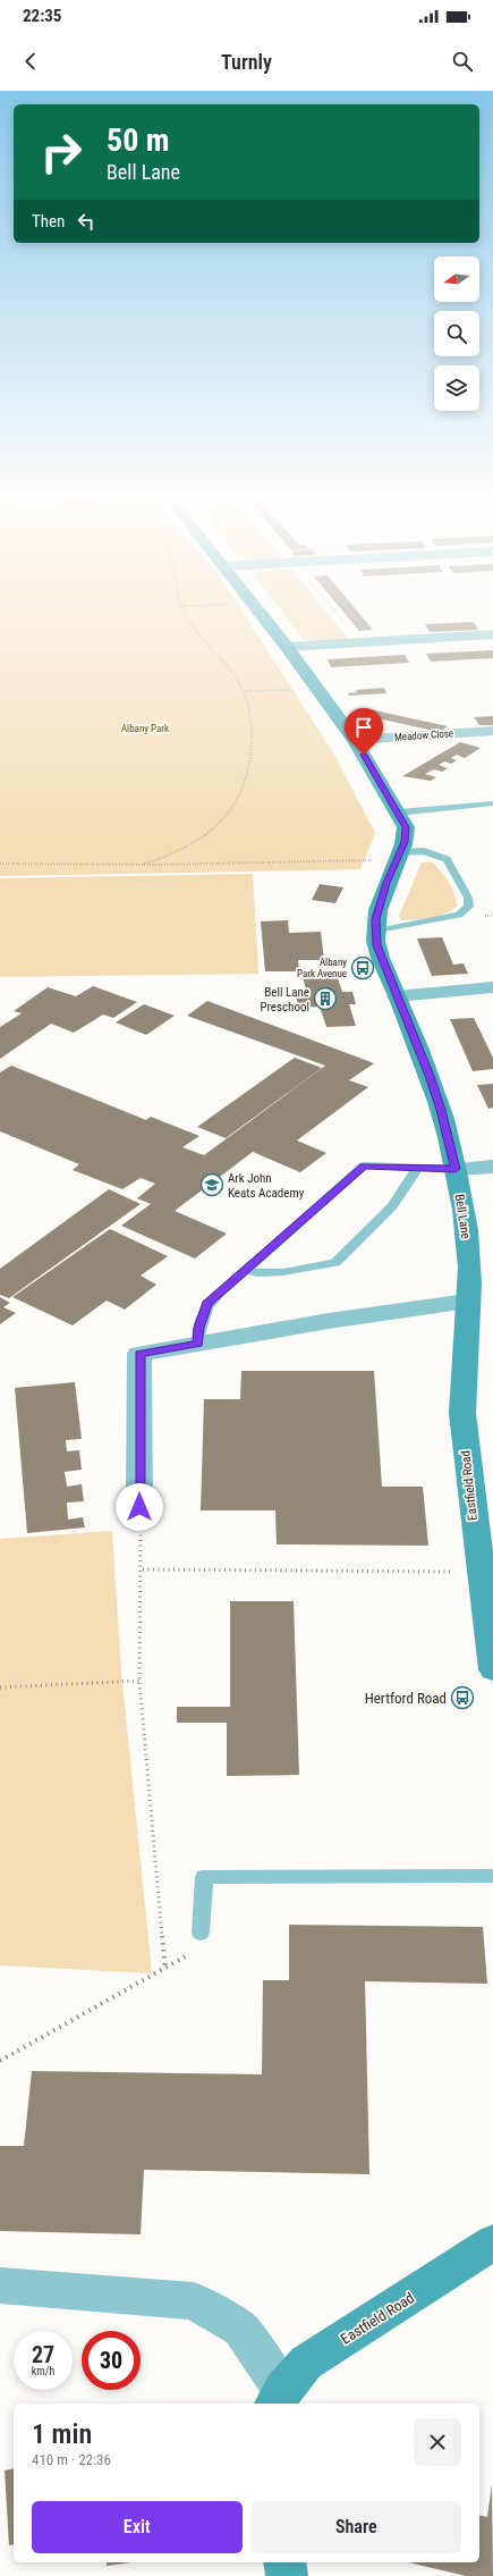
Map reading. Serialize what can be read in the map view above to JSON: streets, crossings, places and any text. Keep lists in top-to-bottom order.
{
  "streets": {
    "street": ["Meadow Close", "Bell Lane", "Eastfield Road"]
  },
  "crossings": [
    ["Meadow Close", "Bell Lane"],
    ["Bell Lane", "Eastfield Road"]
  ],
  "parks": ["Albany Park"],
  "places": {
    "bus stop": ["Albany Park Avenue", "Hertford Road"],
    "building": ["Bell Lane Preschool"],
    "school or university": ["Ark John Keats Academy"]
  },
  "north": "left",
  "page": {
    "status": "22:35",
    "header": "Turnly",
    "turn": ["50 m", "Bell Lane"],
    "then": "Then",
    "speed": "27 km/h",
    "limit": "30",
    "heading": ["1 min", "410 m · 22:36"],
    "buttons": ["Exit", "Share"]
  }
}
